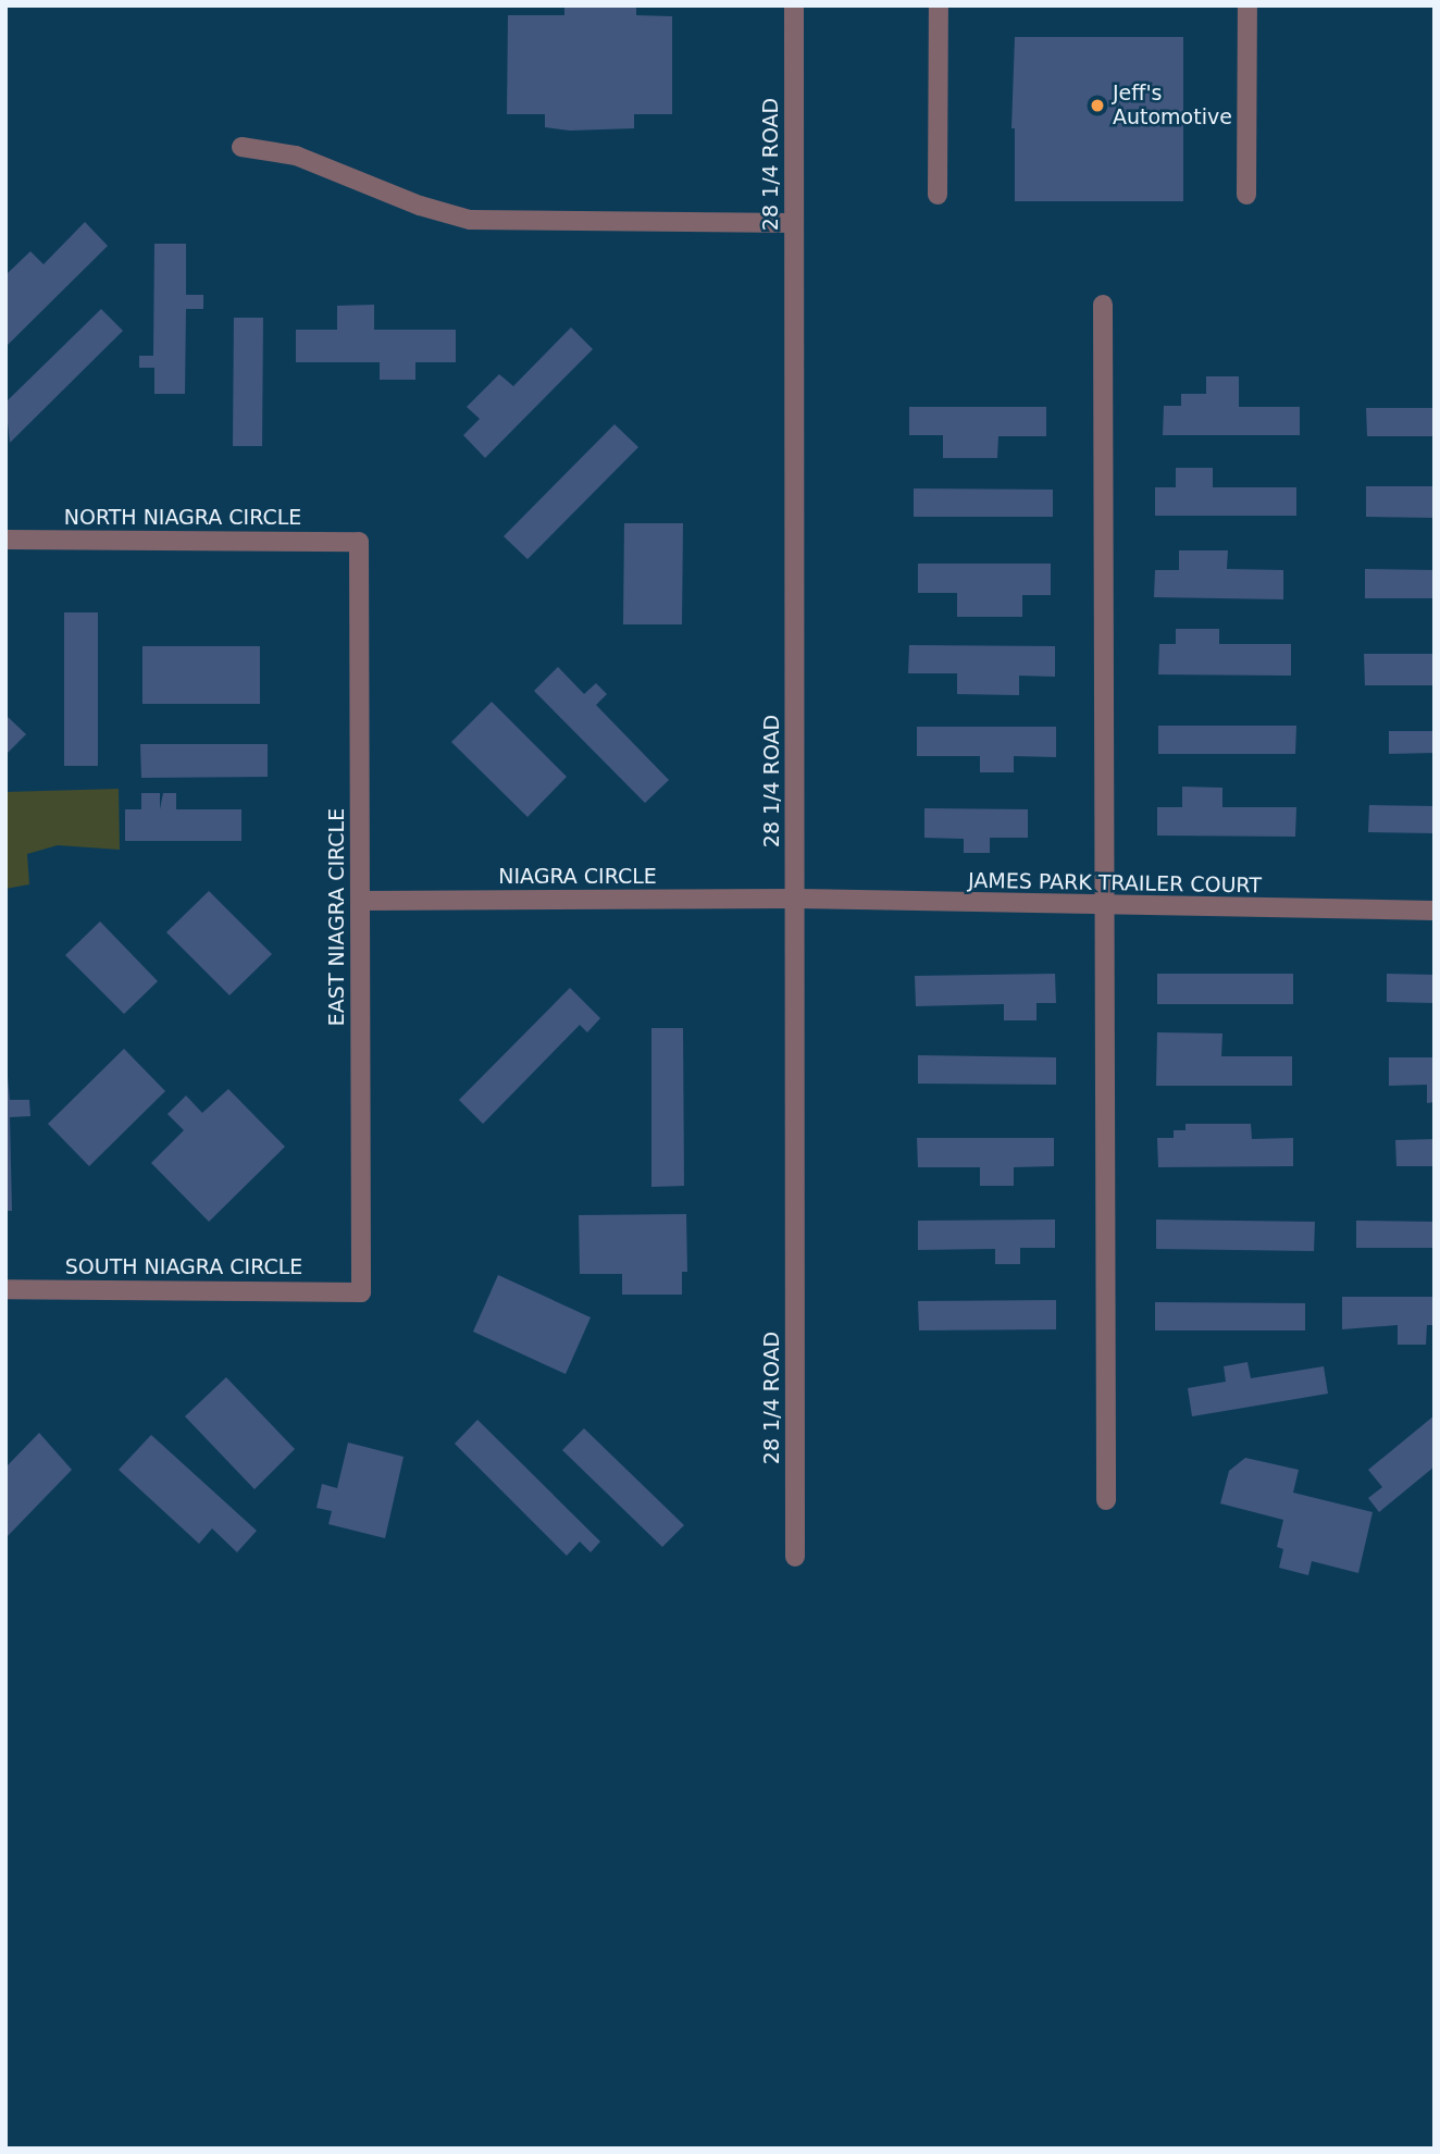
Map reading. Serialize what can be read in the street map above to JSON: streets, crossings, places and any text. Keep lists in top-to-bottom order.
{
  "streets": {
    "street": [
      "28 1/4 ROAD",
      "NORTH NIAGRA CIRCLE",
      "NIAGRA CIRCLE",
      "JAMES PARK TRAILER COURT",
      "EAST NIAGRA CIRCLE",
      "SOUTH NIAGRA CIRCLE"
    ]
  },
  "crossings": [
    ["28 1/4 ROAD", "NIAGRA CIRCLE"],
    ["28 1/4 ROAD", "JAMES PARK TRAILER COURT"],
    ["NORTH NIAGRA CIRCLE", "EAST NIAGRA CIRCLE"],
    ["NIAGRA CIRCLE", "JAMES PARK TRAILER COURT"],
    ["NIAGRA CIRCLE", "EAST NIAGRA CIRCLE"],
    ["EAST NIAGRA CIRCLE", "SOUTH NIAGRA CIRCLE"]
  ],
  "places": ["Jeff's Automotive"]
}
